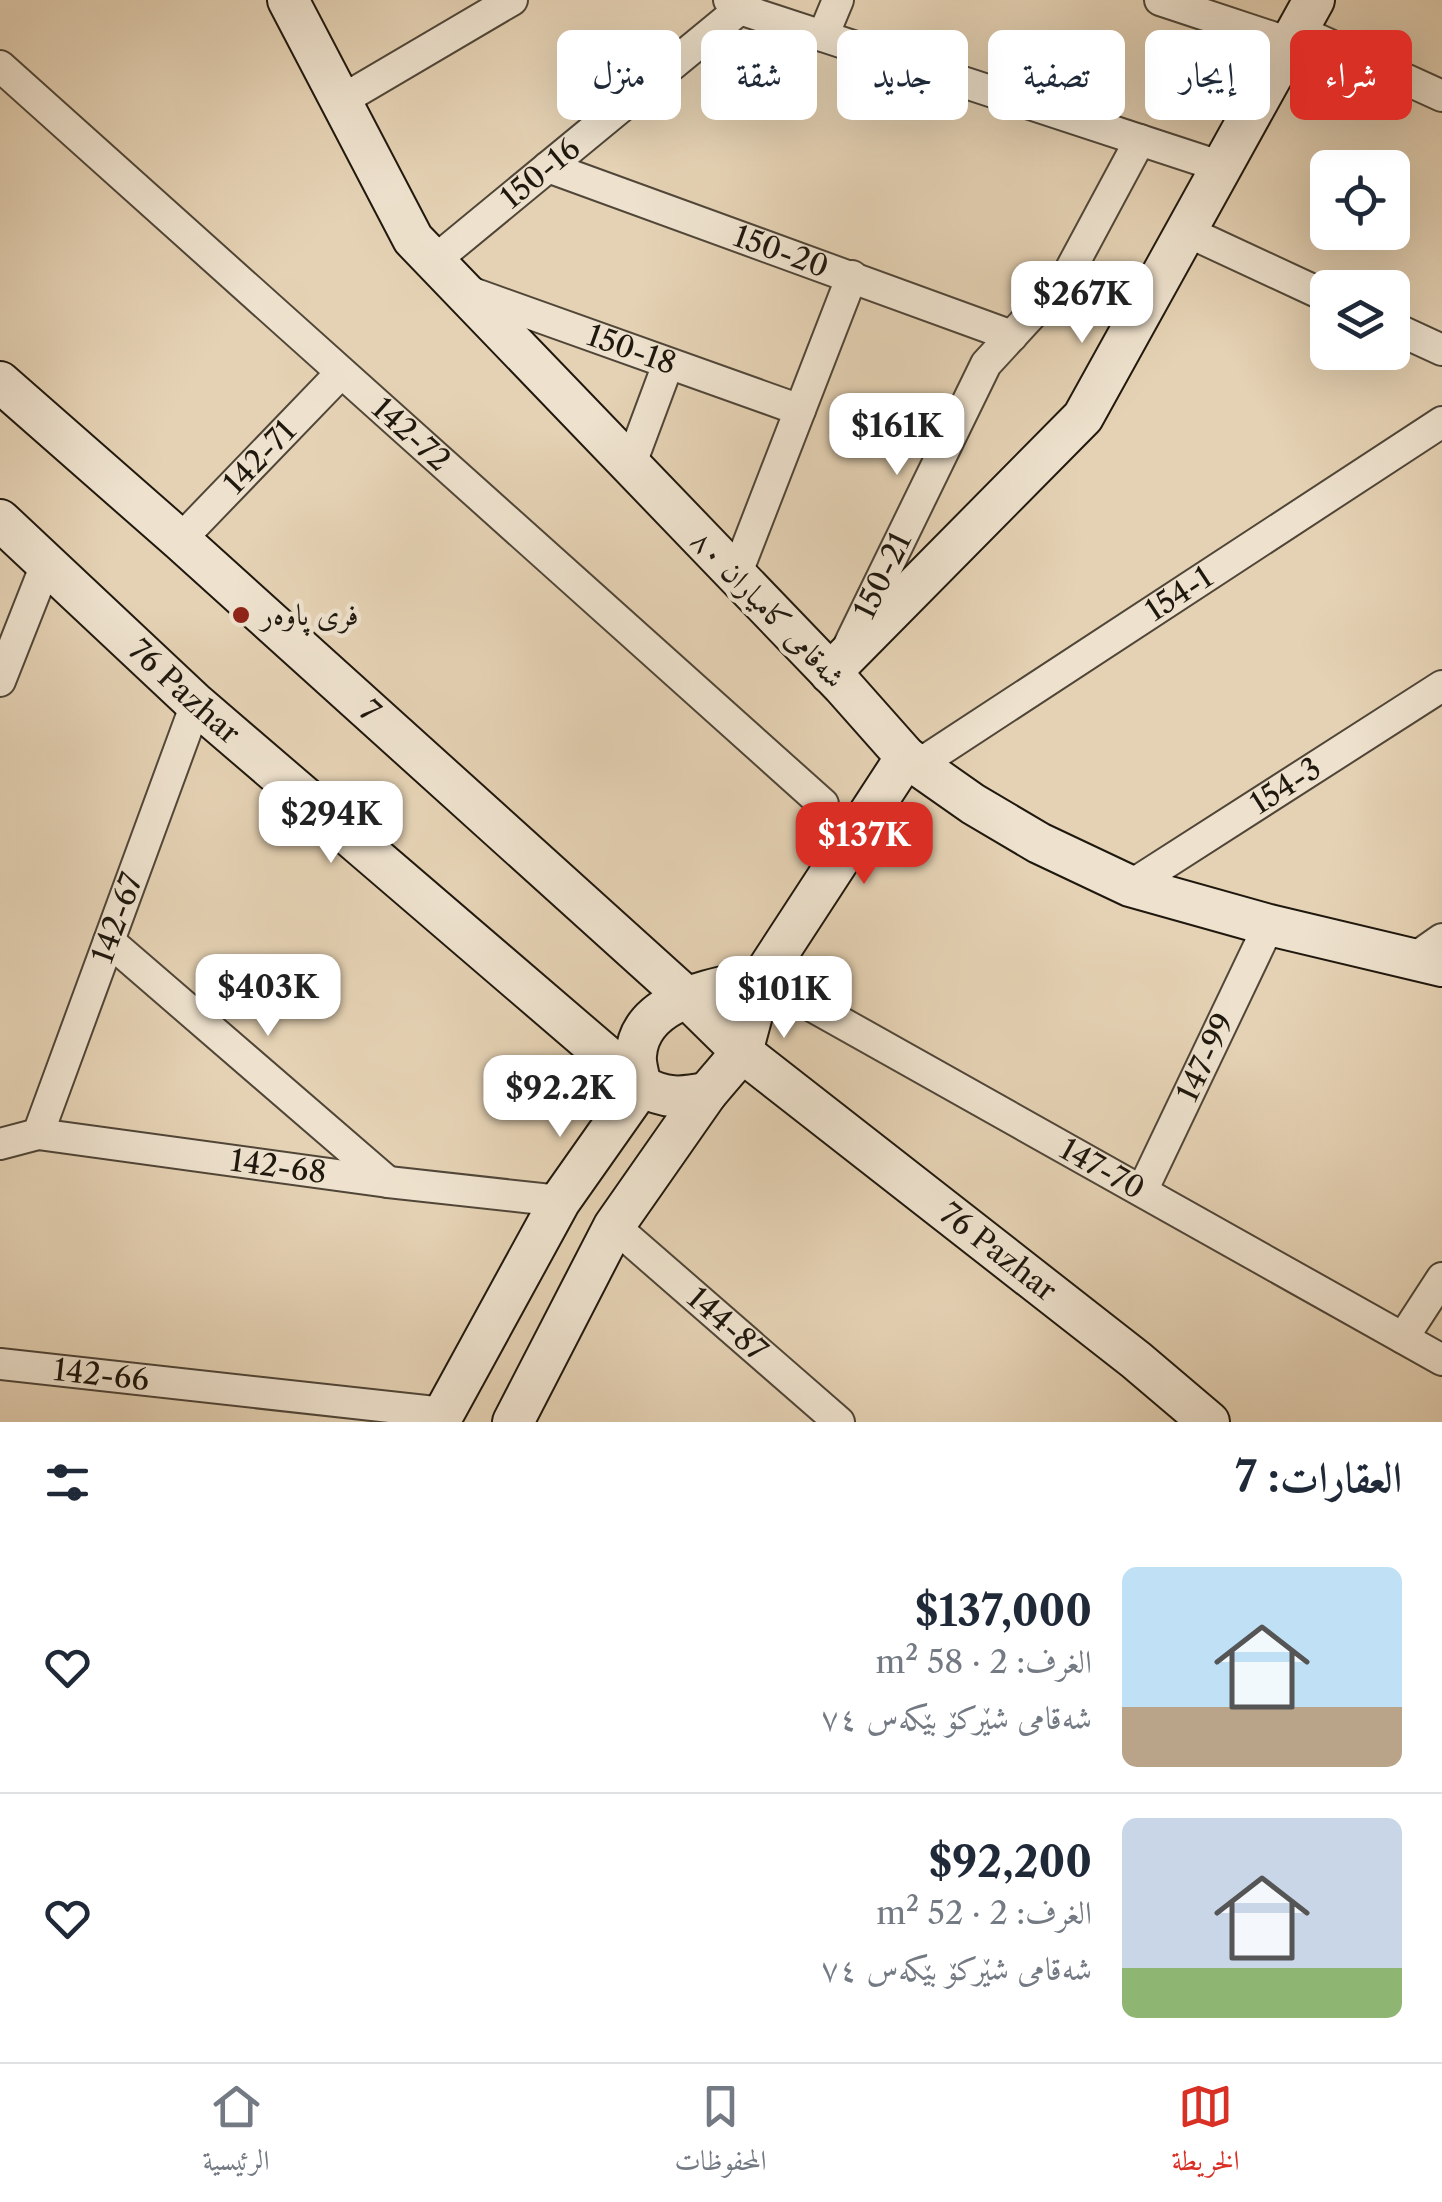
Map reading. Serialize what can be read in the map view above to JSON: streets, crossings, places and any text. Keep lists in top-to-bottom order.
{
  "streets": {
    "street": [
      "150-16",
      "150-20",
      "150-18",
      "142-72",
      "142-71",
      "150-21",
      "154-1",
      "شەقامی کامیاران ٨٠",
      "76 Pazhar",
      "7",
      "154-3",
      "142-67",
      "147-99",
      "142-68",
      "147-70",
      "144-87",
      "142-66"
    ]
  },
  "crossings": [
    ["150-16", "150-20"],
    ["150-16", "150-18"],
    ["150-16", "شەقامی کامیاران ٨٠"],
    ["150-20", "150-21"],
    ["150-18", "شەقامی کامیاران ٨٠"],
    ["142-72", "142-71"],
    ["142-71", "7"],
    ["150-21", "شەقامی کامیاران ٨٠"],
    ["154-1", "شەقامی کامیاران ٨٠"],
    ["شەقامی کامیاران ٨٠", "154-3"],
    ["شەقامی کامیاران ٨٠", "147-99"],
    ["76 Pazhar", "7"],
    ["76 Pazhar", "142-67"],
    ["142-67", "142-68"],
    ["147-99", "147-70"]
  ],
  "places": ["فری پاوەر"],
  "page": {
    "chip": [
      "شراء",
      "إيجار",
      "تصفية",
      "جديد",
      "شقة",
      "منزل"
    ],
    "price": [
      "$267K",
      "$161K",
      "$294K",
      "$137K",
      "$403K",
      "$101K",
      "$92.2K"
    ],
    "heading": "العقارات: 7",
    "list": [
      {
        "name": "$137,000",
        "note": "الغرف: 2 · 58 m² · شەقامی شێرکۆ بێکەس ٧٤"
      },
      {
        "name": "$92,200",
        "note": "الغرف: 2 · 52 m² · شەقامی شێرکۆ بێکەس ٧٤"
      }
    ],
    "tabs": ["الخريطة", "المحفوظات", "الرئيسية"]
  }
}
